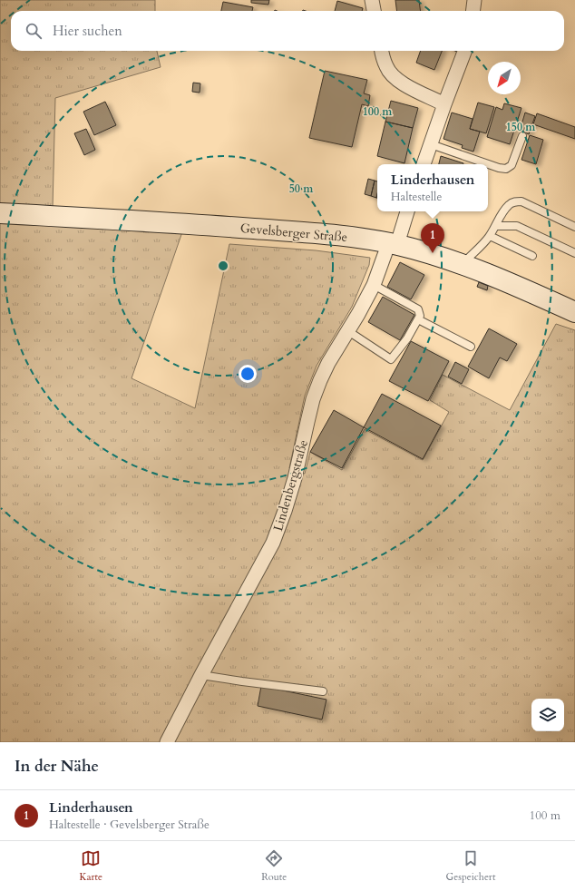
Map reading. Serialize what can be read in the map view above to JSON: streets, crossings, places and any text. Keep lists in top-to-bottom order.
{
  "streets": {
    "main road": ["Gevelsberger Straße"],
    "street": ["Lindenbergstraße"]
  },
  "crossings": [
    ["Gevelsberger Straße", "Lindenbergstraße"]
  ],
  "north": "bottom left",
  "page": {
    "search": "Hier suchen",
    "popup": ["Linderhausen", "Haltestelle"],
    "pins": "1",
    "heading": "In der Nähe",
    "list": [
      {
        "mark": "1",
        "name": "Linderhausen",
        "note": "Haltestelle · Gevelsberger Straße",
        "value": "100 m"
      }
    ],
    "nav": ["Karte", "Route", "Gespeichert"]
  },
  "rings": ["100 m", "150 m", "50 m"]
}
